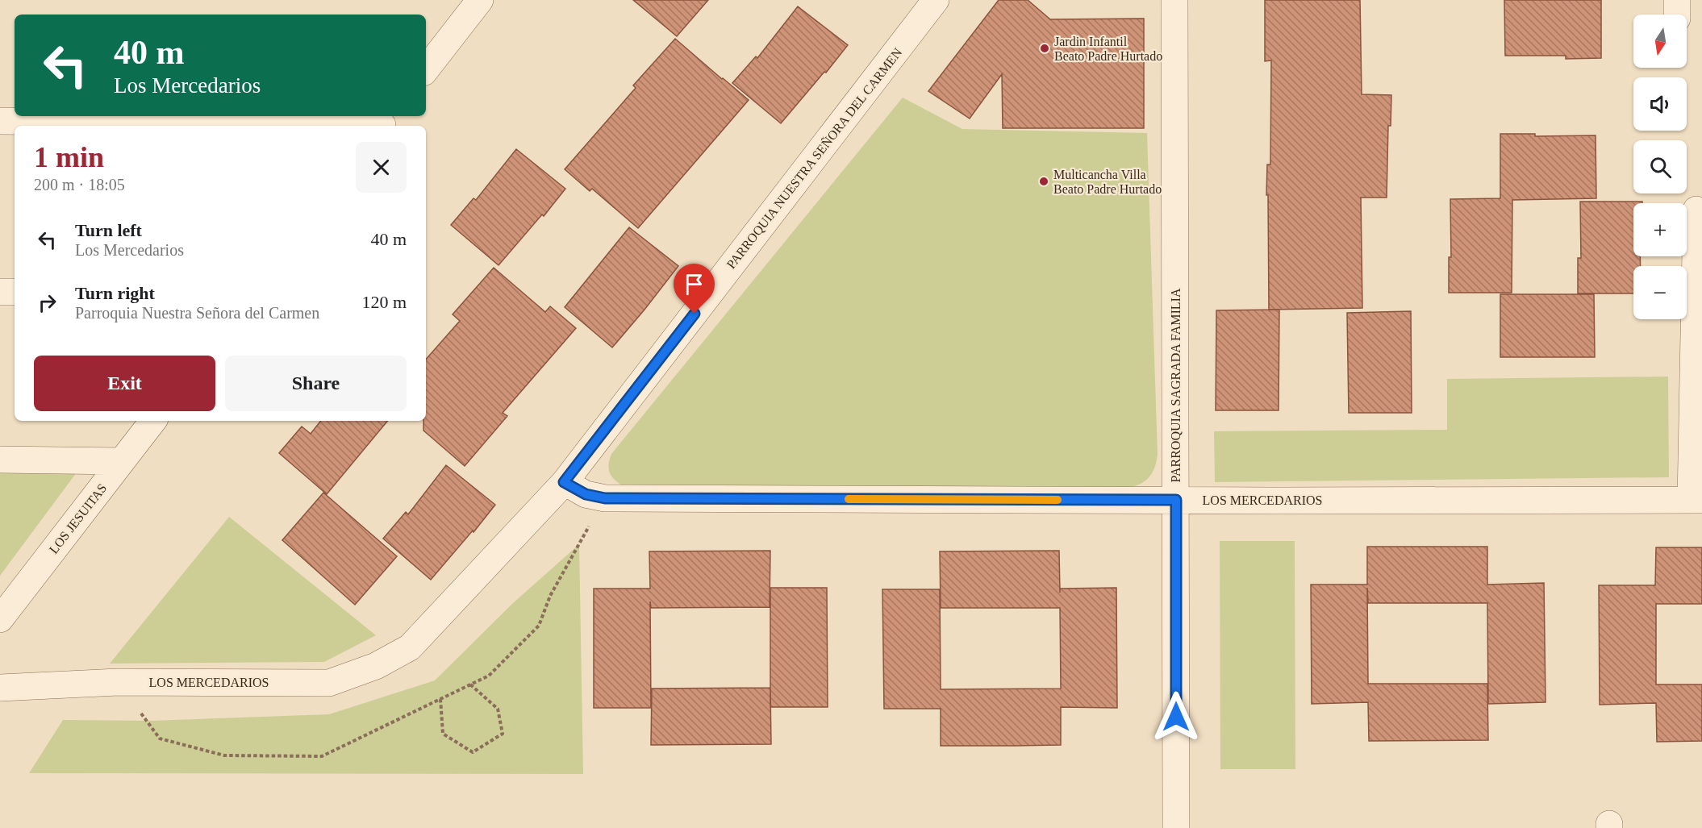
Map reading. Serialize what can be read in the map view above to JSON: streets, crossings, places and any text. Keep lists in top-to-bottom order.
{
  "streets": {
    "street": [
      "PARROQUIA NUESTRA SEÑORA DEL CARMEN",
      "PARROQUIA SAGRADA FAMILIA",
      "LOS MERCEDARIOS",
      "LOS JESUITAS"
    ]
  },
  "crossings": [
    ["PARROQUIA NUESTRA SEÑORA DEL CARMEN", "LOS MERCEDARIOS"],
    ["PARROQUIA SAGRADA FAMILIA", "LOS MERCEDARIOS"]
  ],
  "places": ["Jardin Infantil Beato Padre Hurtado", "Multicancha Villa Beato Padre Hurtado"],
  "north": "bottom",
  "page": {
    "map_buttons": ["+", "−"],
    "turn": ["40 m", "Los Mercedarios"],
    "heading": ["1 min", "200 m · 18:05"],
    "list": [
      {
        "name": "Turn left",
        "note": "Los Mercedarios",
        "value": "40 m"
      },
      {
        "name": "Turn right",
        "note": "Parroquia Nuestra Señora del Carmen",
        "value": "120 m"
      }
    ],
    "buttons": ["Exit", "Share"]
  }
}
